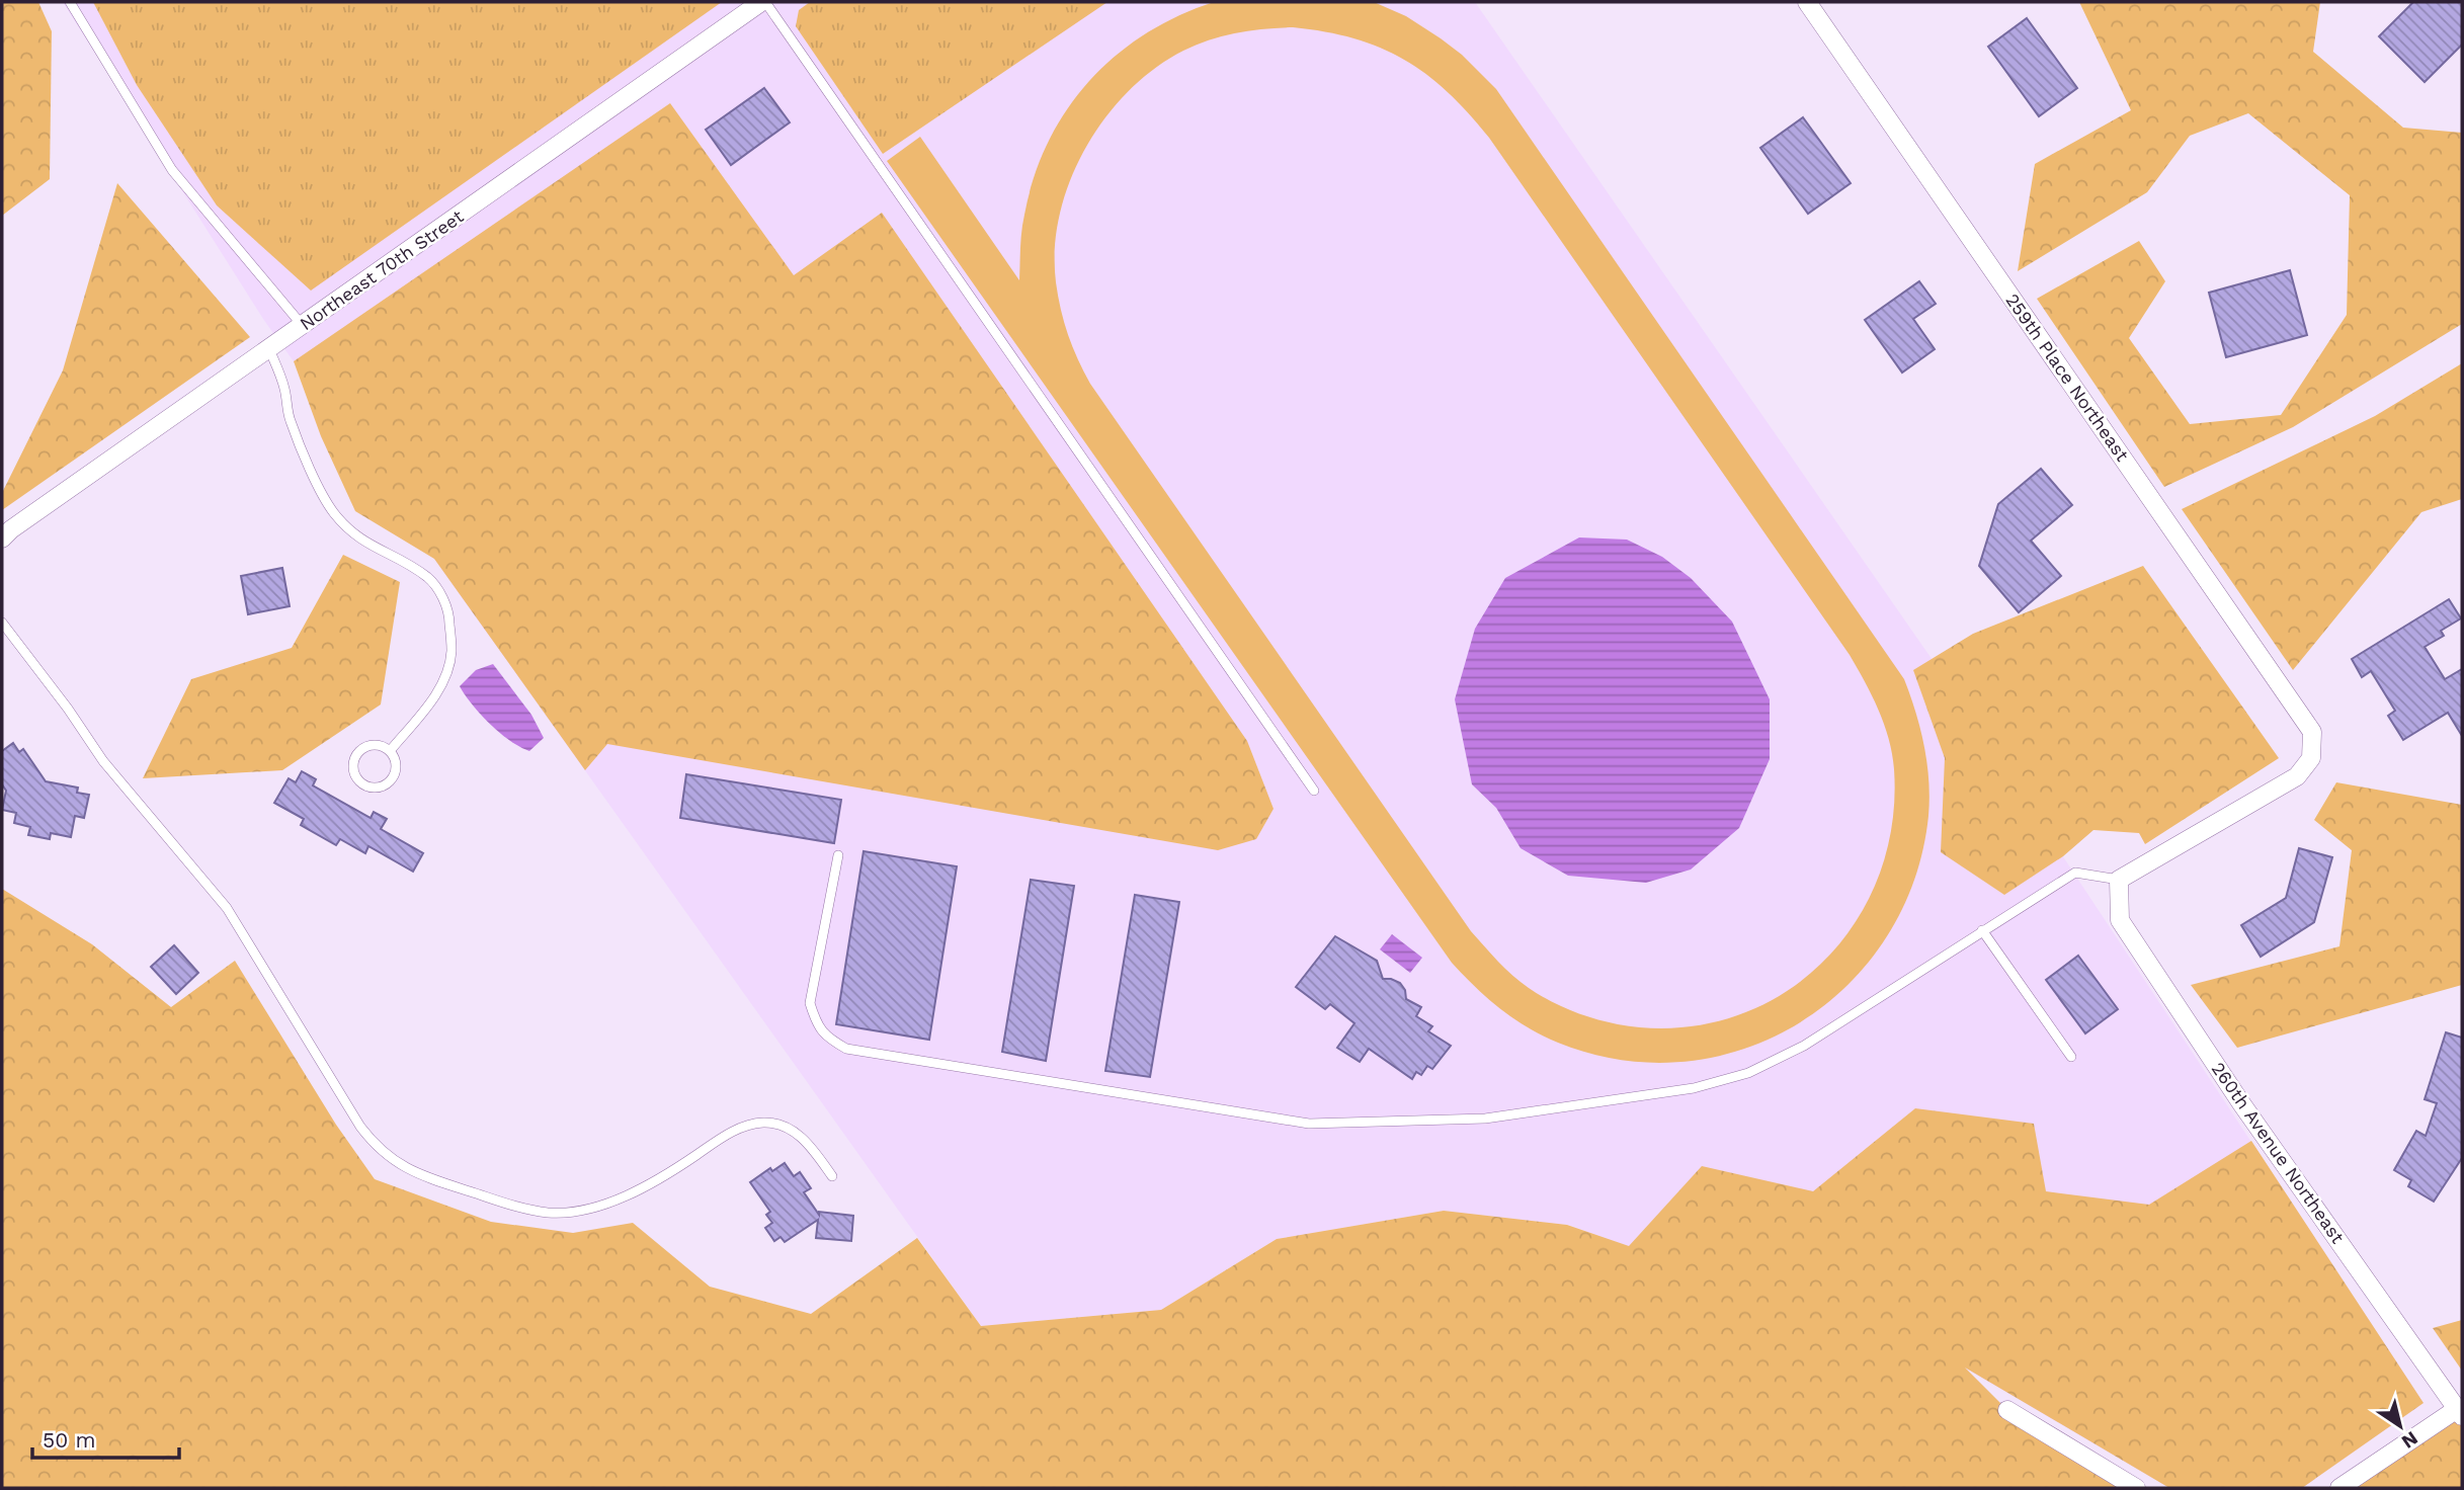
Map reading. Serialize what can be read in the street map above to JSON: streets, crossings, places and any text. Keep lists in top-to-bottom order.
{
  "streets": {
    "street": ["Northeast 70th Street", "259th Place Northeast", "260th Avenue Northeast"]
  },
  "crossings": [
    ["259th Place Northeast", "260th Avenue Northeast"]
  ],
  "scale_bar": "50 m",
  "north": "bottom right"
}
